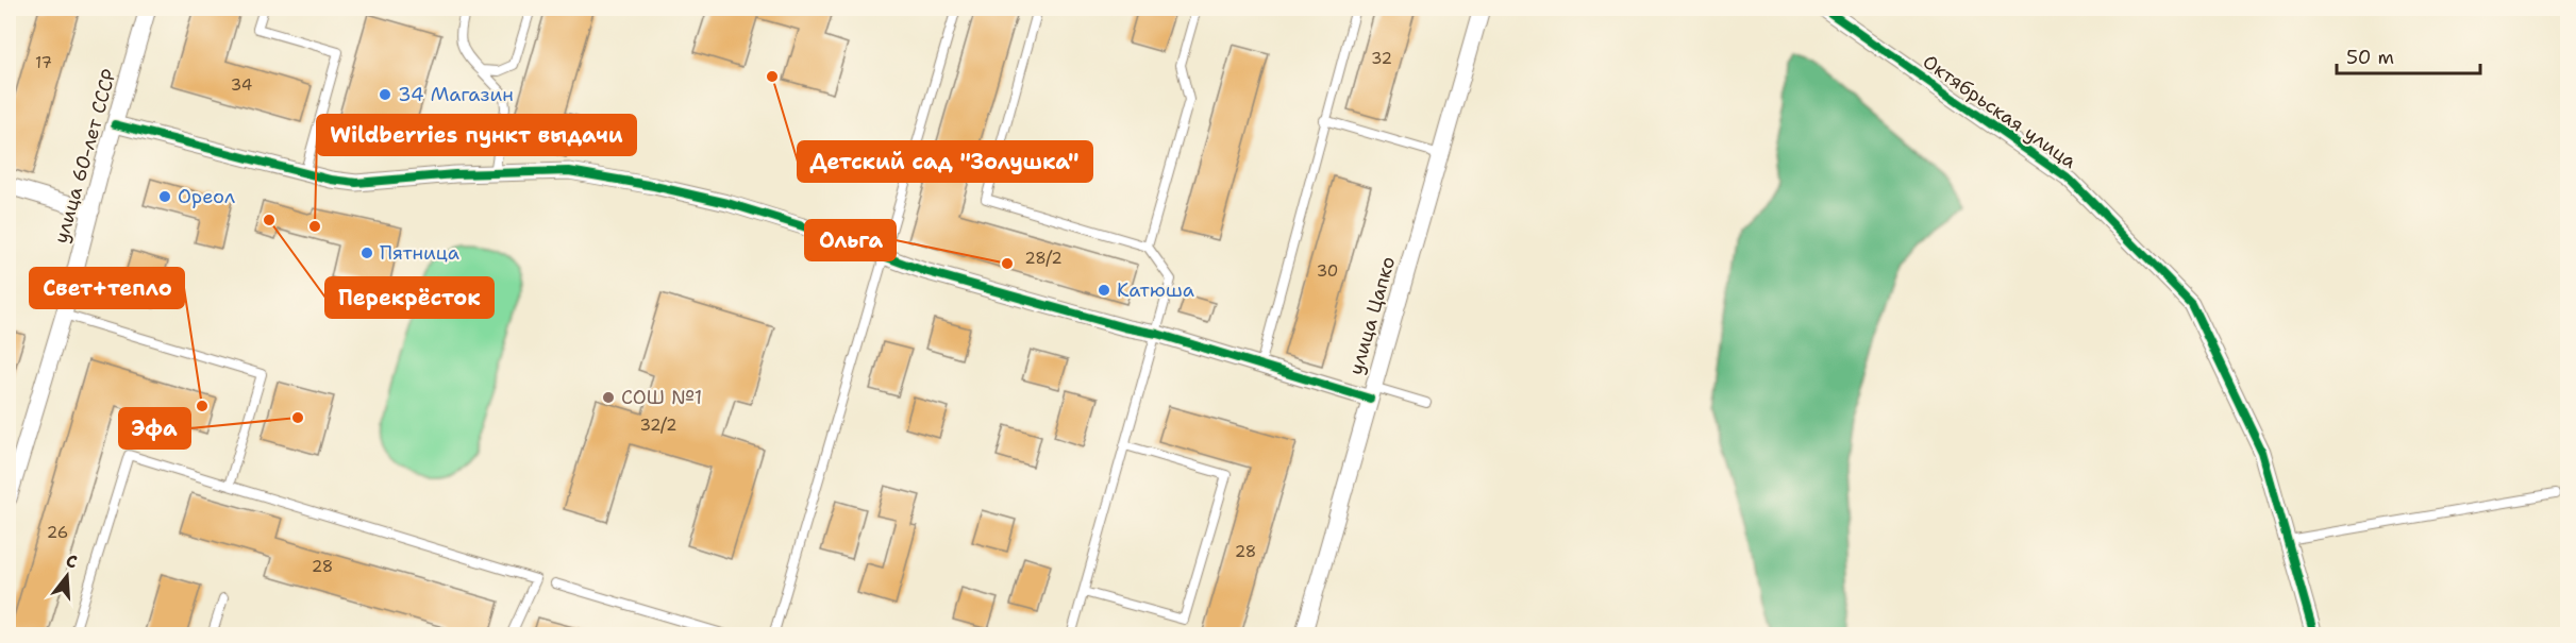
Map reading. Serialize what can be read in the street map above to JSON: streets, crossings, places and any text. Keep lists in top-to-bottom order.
{
  "streets": {
    "street": ["Октябрьская улица", "улица 60-лет СССР", "улица Цапко"]
  },
  "places": [
    "Детский сад \"Золушка\"",
    "34 Магазин",
    "Ореол",
    "Перекрёсток",
    "Wildberries пункт выдачи",
    "Пятница",
    "Ольга",
    "Катюша",
    "СОШ №1",
    "Свет+тепло",
    "Эфа"
  ],
  "house_numbers": [
    "32",
    "17",
    "34",
    "28/2",
    "30",
    "32/2",
    "26",
    "28",
    "28"
  ],
  "scale_bar": "50 m",
  "north": "top"
}
